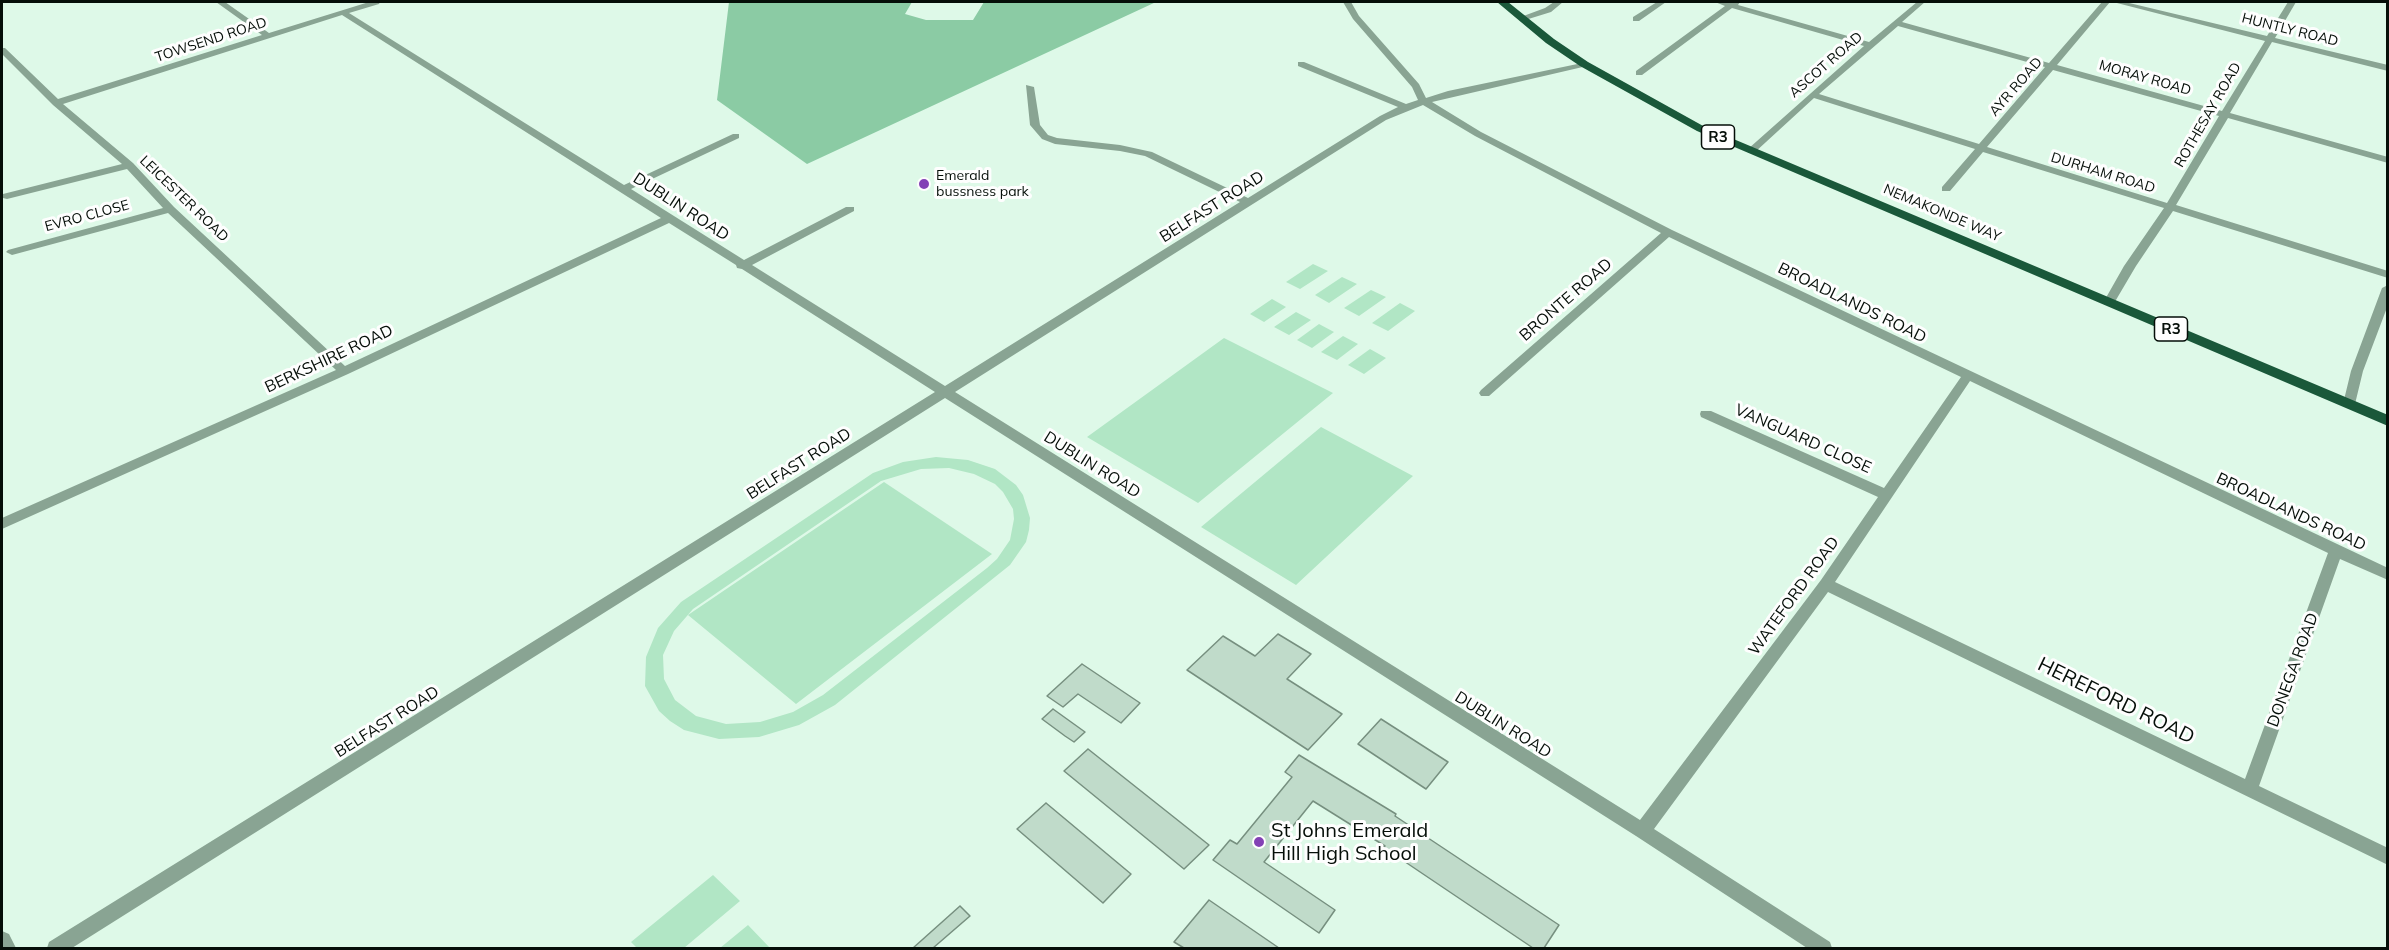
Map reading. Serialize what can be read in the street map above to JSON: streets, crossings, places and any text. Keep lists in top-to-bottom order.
{
  "streets": {
    "highway": ["R3", "NEMAKONDE WAY"],
    "street": [
      "HUNTLY ROAD",
      "TOWSEND ROAD",
      "ASCOT ROAD",
      "MORAY ROAD",
      "AYR ROAD",
      "ROTHESAY ROAD",
      "DURHAM ROAD",
      "LEICESTER ROAD",
      "DUBLIN ROAD",
      "BELFAST ROAD",
      "EVRO CLOSE",
      "BRONTE ROAD",
      "BROADLANDS ROAD",
      "BERKSHIRE ROAD",
      "VANGUARD CLOSE",
      "WATEFORD ROAD",
      "DONEGA ROAD",
      "HEREFORD ROAD"
    ]
  },
  "crossings": [
    ["HUNTLY ROAD", "ROTHESAY ROAD"],
    ["TOWSEND ROAD", "LEICESTER ROAD"],
    ["TOWSEND ROAD", "DUBLIN ROAD"],
    ["ASCOT ROAD", "MORAY ROAD"],
    ["ASCOT ROAD", "DURHAM ROAD"],
    ["ASCOT ROAD", "NEMAKONDE WAY"],
    ["MORAY ROAD", "AYR ROAD"],
    ["MORAY ROAD", "ROTHESAY ROAD"],
    ["AYR ROAD", "DURHAM ROAD"],
    ["ROTHESAY ROAD", "DURHAM ROAD"],
    ["ROTHESAY ROAD", "NEMAKONDE WAY"],
    ["LEICESTER ROAD", "EVRO CLOSE"],
    ["LEICESTER ROAD", "BERKSHIRE ROAD"],
    ["DUBLIN ROAD", "BELFAST ROAD"],
    ["DUBLIN ROAD", "BERKSHIRE ROAD"],
    ["DUBLIN ROAD", "WATEFORD ROAD"],
    ["BELFAST ROAD", "NEMAKONDE WAY"],
    ["BELFAST ROAD", "BROADLANDS ROAD"],
    ["BRONTE ROAD", "BROADLANDS ROAD"],
    ["BROADLANDS ROAD", "WATEFORD ROAD"],
    ["BROADLANDS ROAD", "DONEGA ROAD"],
    ["VANGUARD CLOSE", "WATEFORD ROAD"],
    ["WATEFORD ROAD", "HEREFORD ROAD"],
    ["DONEGA ROAD", "HEREFORD ROAD"]
  ],
  "places": ["Emerald bussness park", "St Johns Emerald Hill High School"]
}
